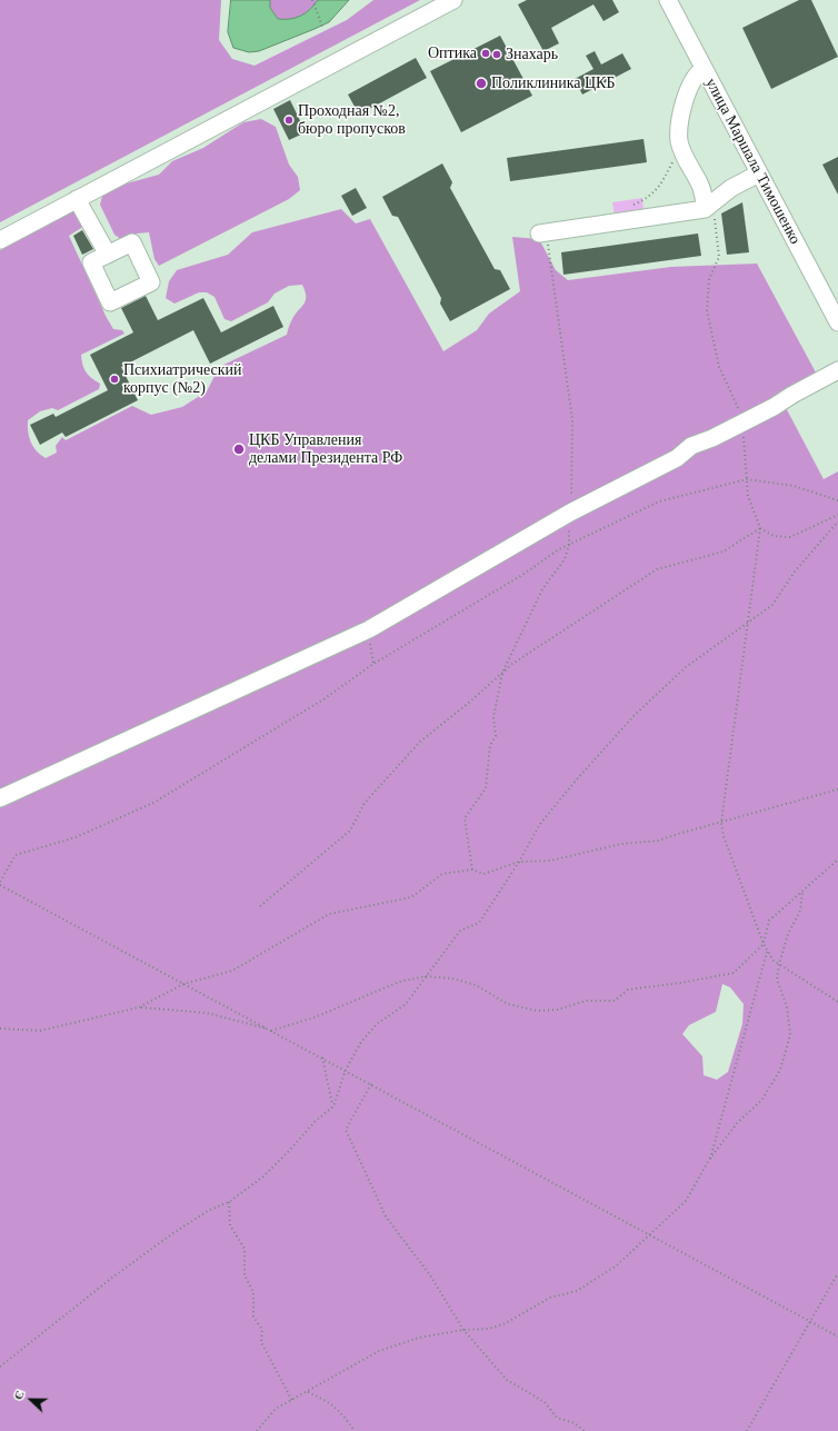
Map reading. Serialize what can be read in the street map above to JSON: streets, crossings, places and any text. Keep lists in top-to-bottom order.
{
  "streets": {
    "street": ["улица Маршала Тимошенко"]
  },
  "places": [
    "Оптика",
    "Знахарь",
    "Поликлиника ЦКБ",
    "Проходная №2, бюро пропусков",
    "Психиатрический корпус (№2)",
    "ЦКБ Управления делами Президента РФ"
  ],
  "north": "left"
}
